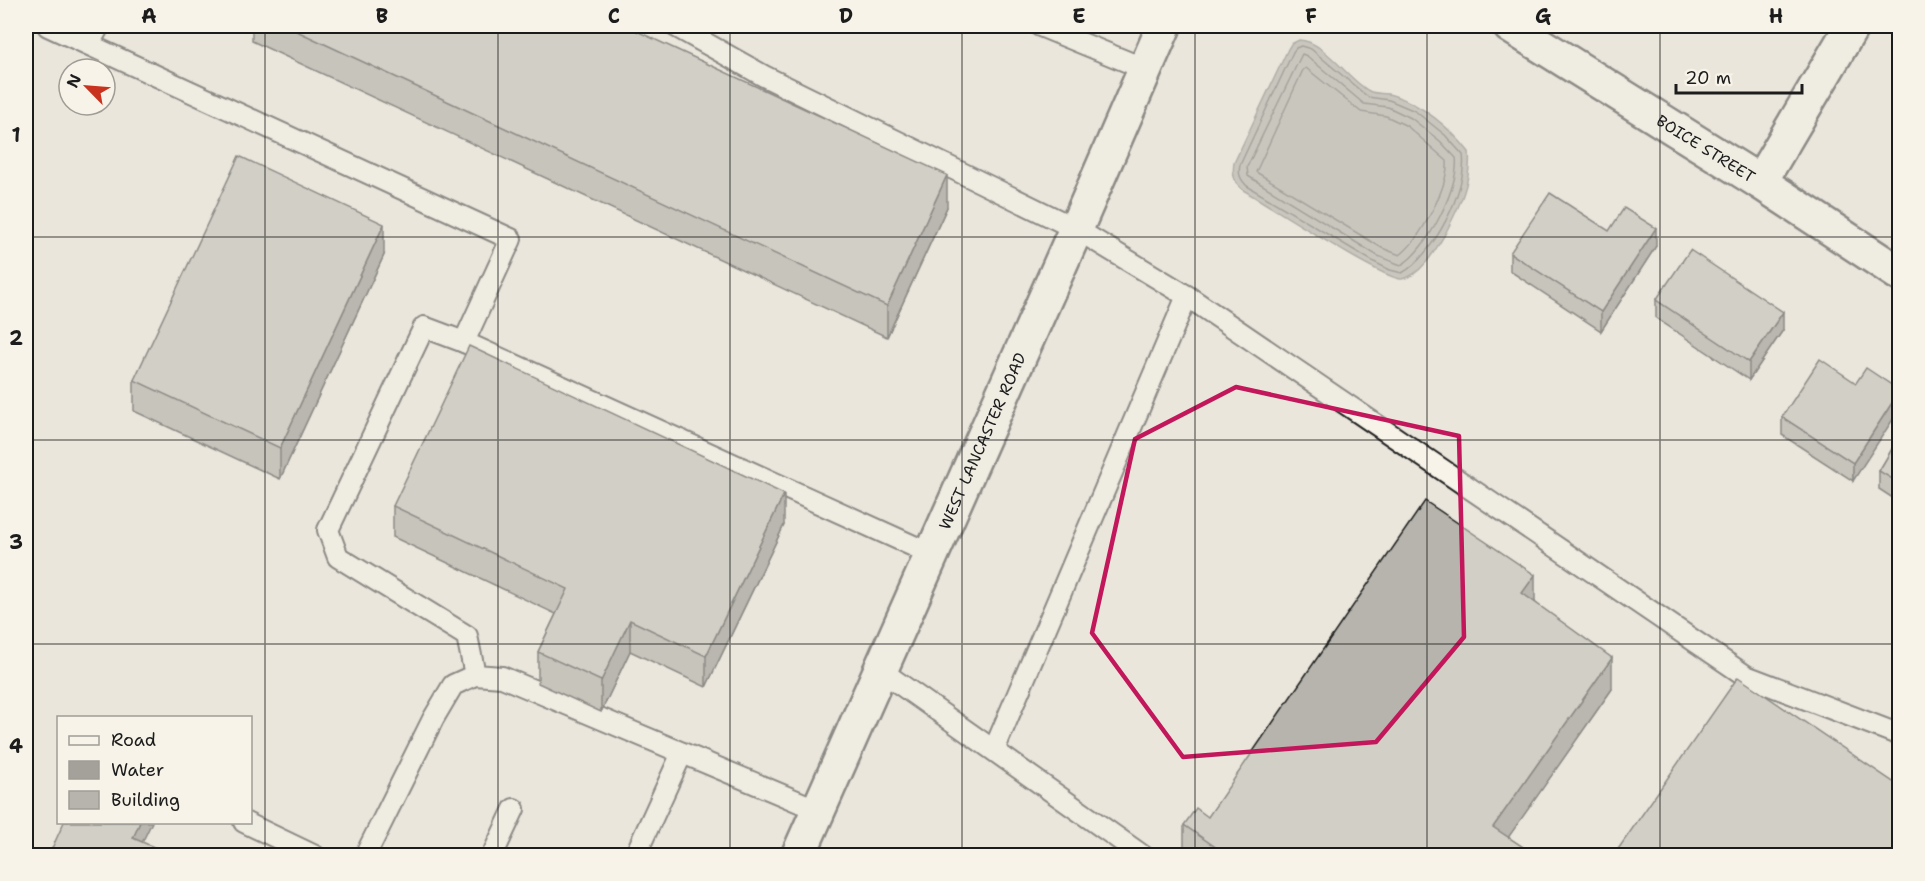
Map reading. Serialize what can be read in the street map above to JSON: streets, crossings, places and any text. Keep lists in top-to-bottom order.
{
  "streets": {
    "street": ["BOICE STREET", "WEST LANCASTER ROAD"]
  },
  "legend": ["Road", "Water", "Building"],
  "scale_bar": "20 m",
  "north": "top left",
  "grid": {
    "columns": [
      "A",
      "B",
      "C",
      "D",
      "E",
      "F",
      "G",
      "H"
    ],
    "rows": [
      "1",
      "2",
      "3",
      "4"
    ]
  }
}
